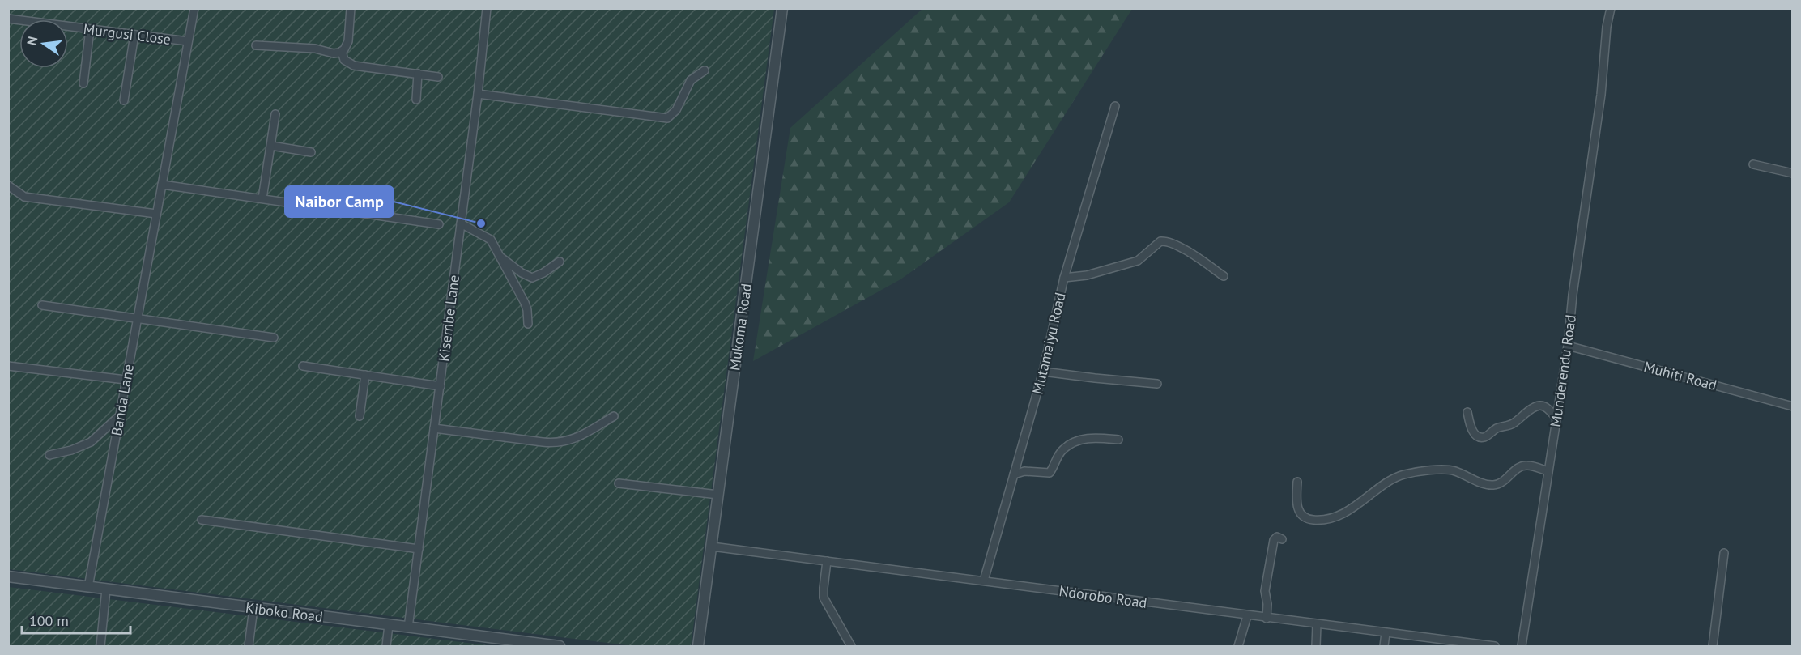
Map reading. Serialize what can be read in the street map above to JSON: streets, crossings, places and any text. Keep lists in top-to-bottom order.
{
  "streets": {
    "street": [
      "Murgusi Close",
      "Kisembe Lane",
      "Mukoma Road",
      "Mutamaiyu Road",
      "Munderendu Road",
      "Muhiti Road",
      "Banda Lane",
      "Ndorobo Road",
      "Kiboko Road"
    ]
  },
  "crossings": [
    ["Murgusi Close", "Banda Lane"],
    ["Kisembe Lane", "Kiboko Road"],
    ["Mukoma Road", "Ndorobo Road"],
    ["Mutamaiyu Road", "Ndorobo Road"],
    ["Munderendu Road", "Muhiti Road"],
    ["Banda Lane", "Kiboko Road"]
  ],
  "places": ["Naibor Camp"],
  "scale_bar": "100 m",
  "north": "left"
}
